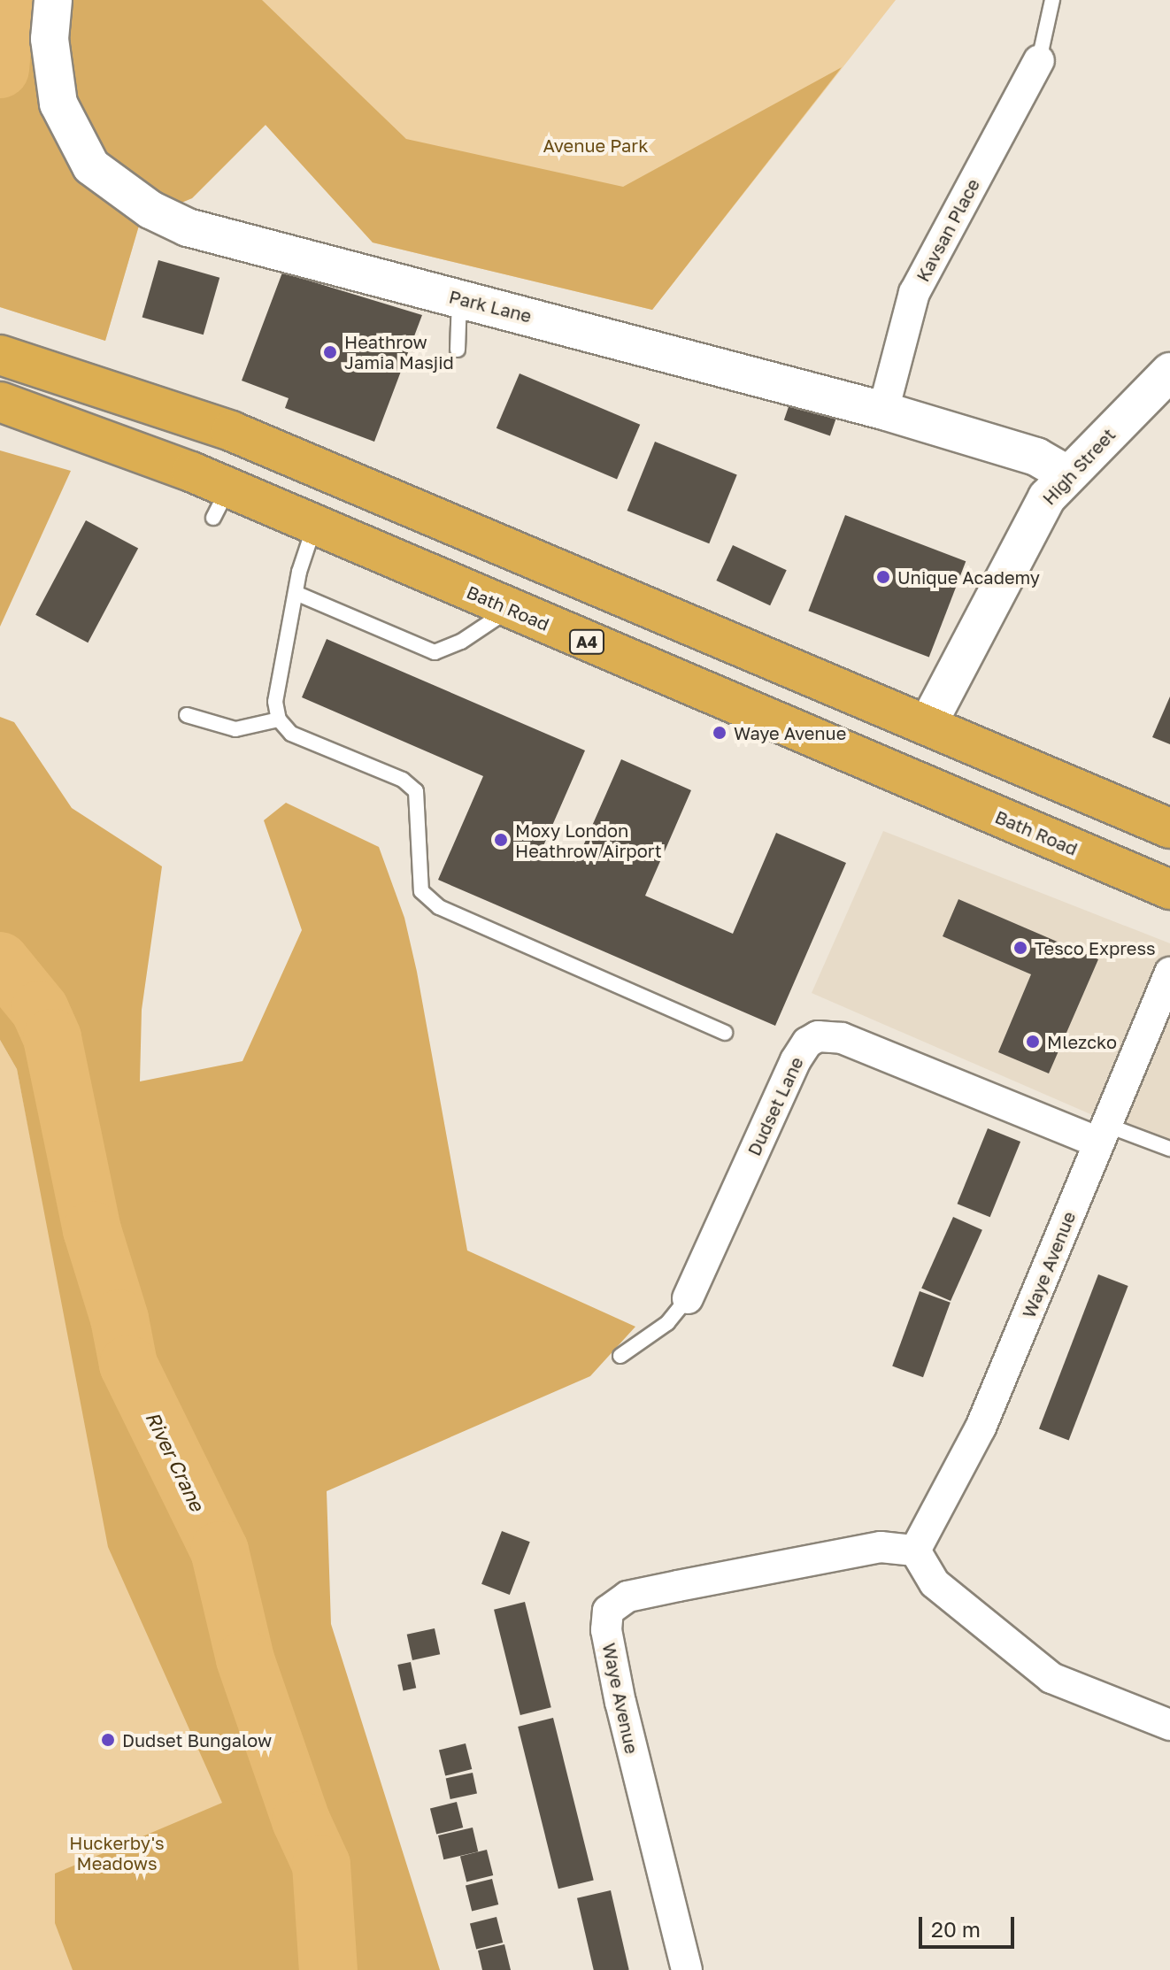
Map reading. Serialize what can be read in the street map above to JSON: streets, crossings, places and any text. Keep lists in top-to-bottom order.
{
  "streets": {
    "highway": ["Bath Road", "A4"],
    "street": [
      "Kavsan Place",
      "Park Lane",
      "High Street",
      "Dudset Lane",
      "Waye Avenue"
    ]
  },
  "crossings": [
    ["Kavsan Place", "Park Lane"],
    ["Park Lane", "High Street"],
    ["Dudset Lane", "Waye Avenue"]
  ],
  "water": ["River Crane"],
  "parks": ["Avenue Park", "Huckerby's Meadows"],
  "places": [
    "Heathrow Jamia Masjid",
    "Unique Academy",
    "Waye Avenue",
    "Moxy London Heathrow Airport",
    "Tesco Express",
    "Mlezcko",
    "Dudset Bungalow"
  ],
  "scale_bar": "20 m"
}
